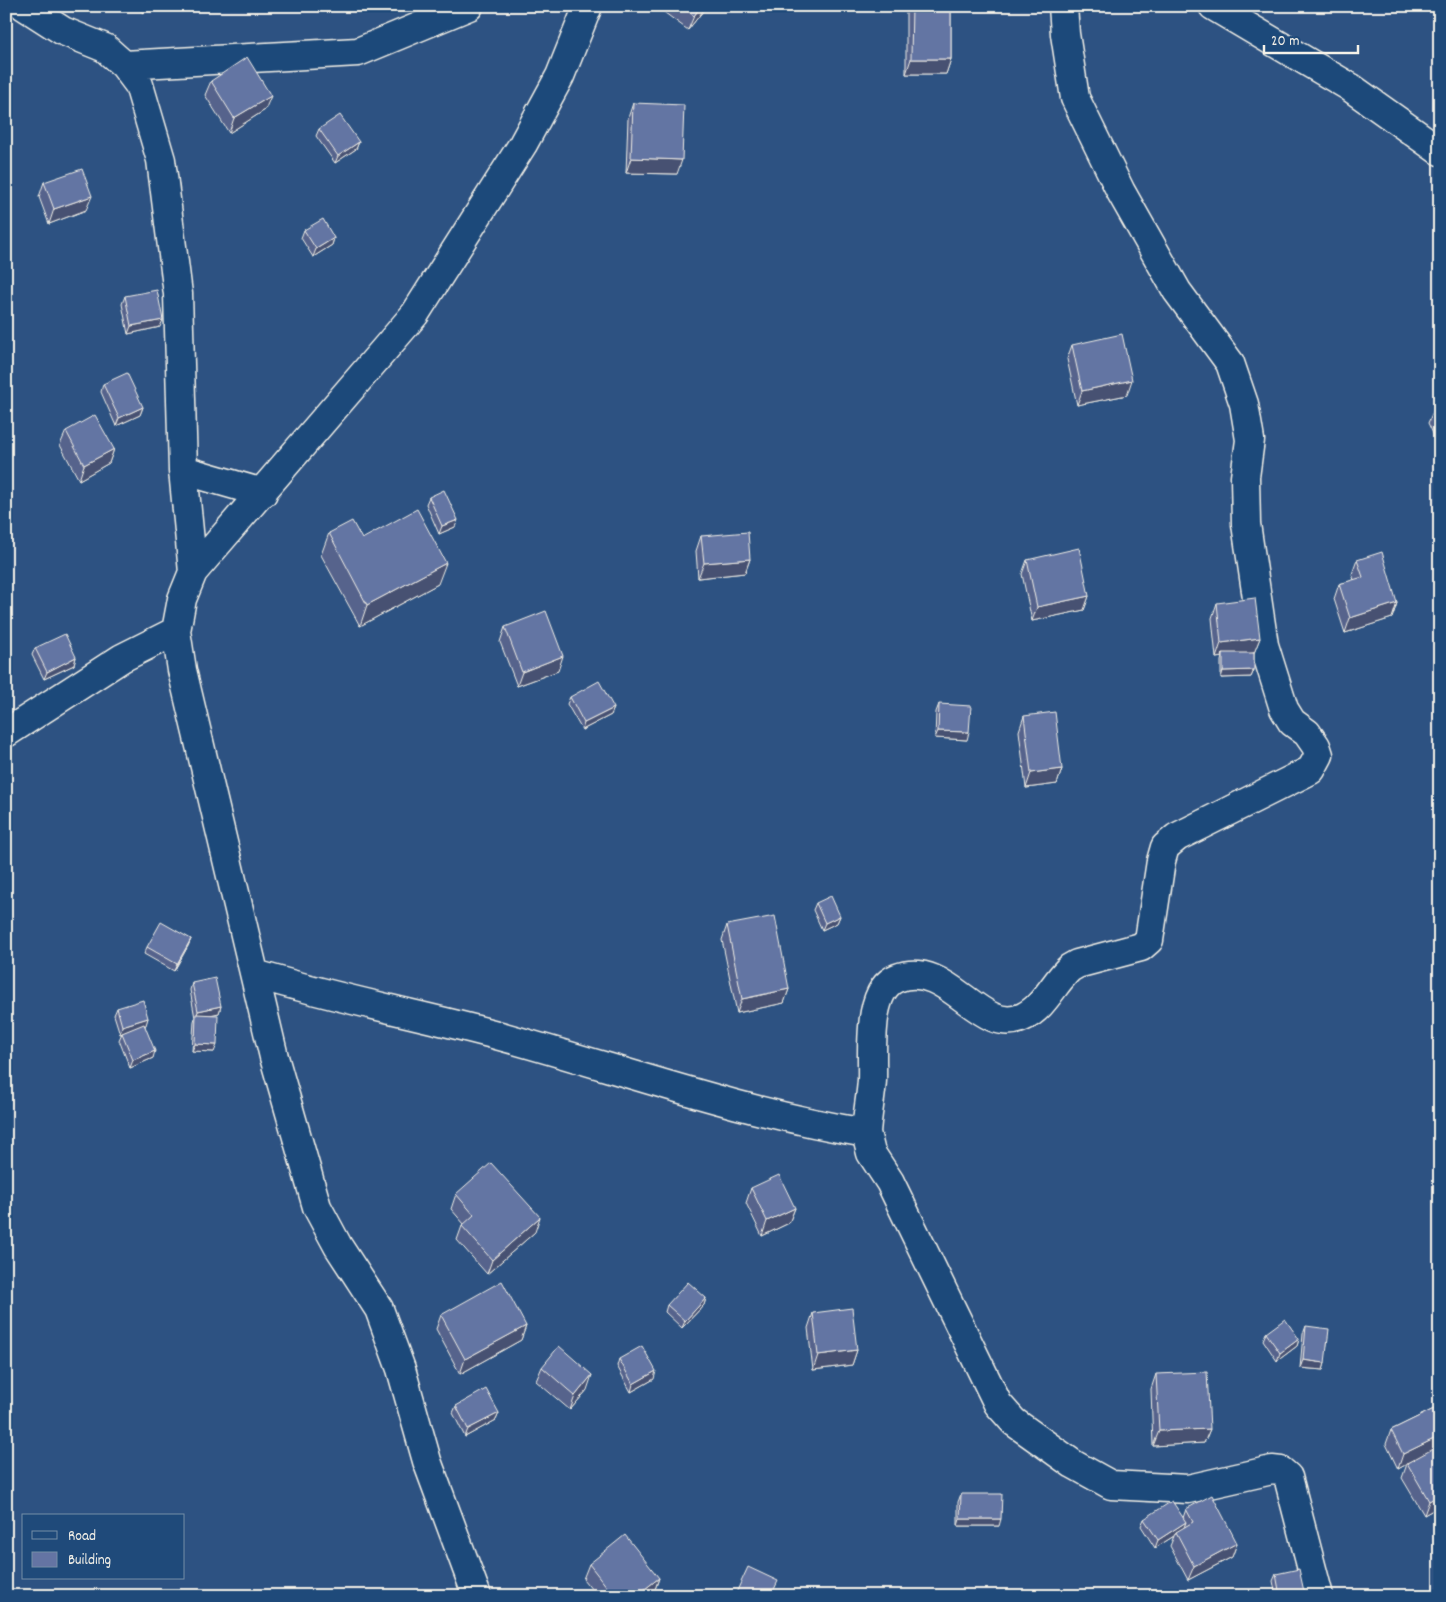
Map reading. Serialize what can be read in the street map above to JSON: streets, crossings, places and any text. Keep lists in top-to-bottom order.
{
  "legend": ["Road", "Building"],
  "scale_bar": "20 m"
}
